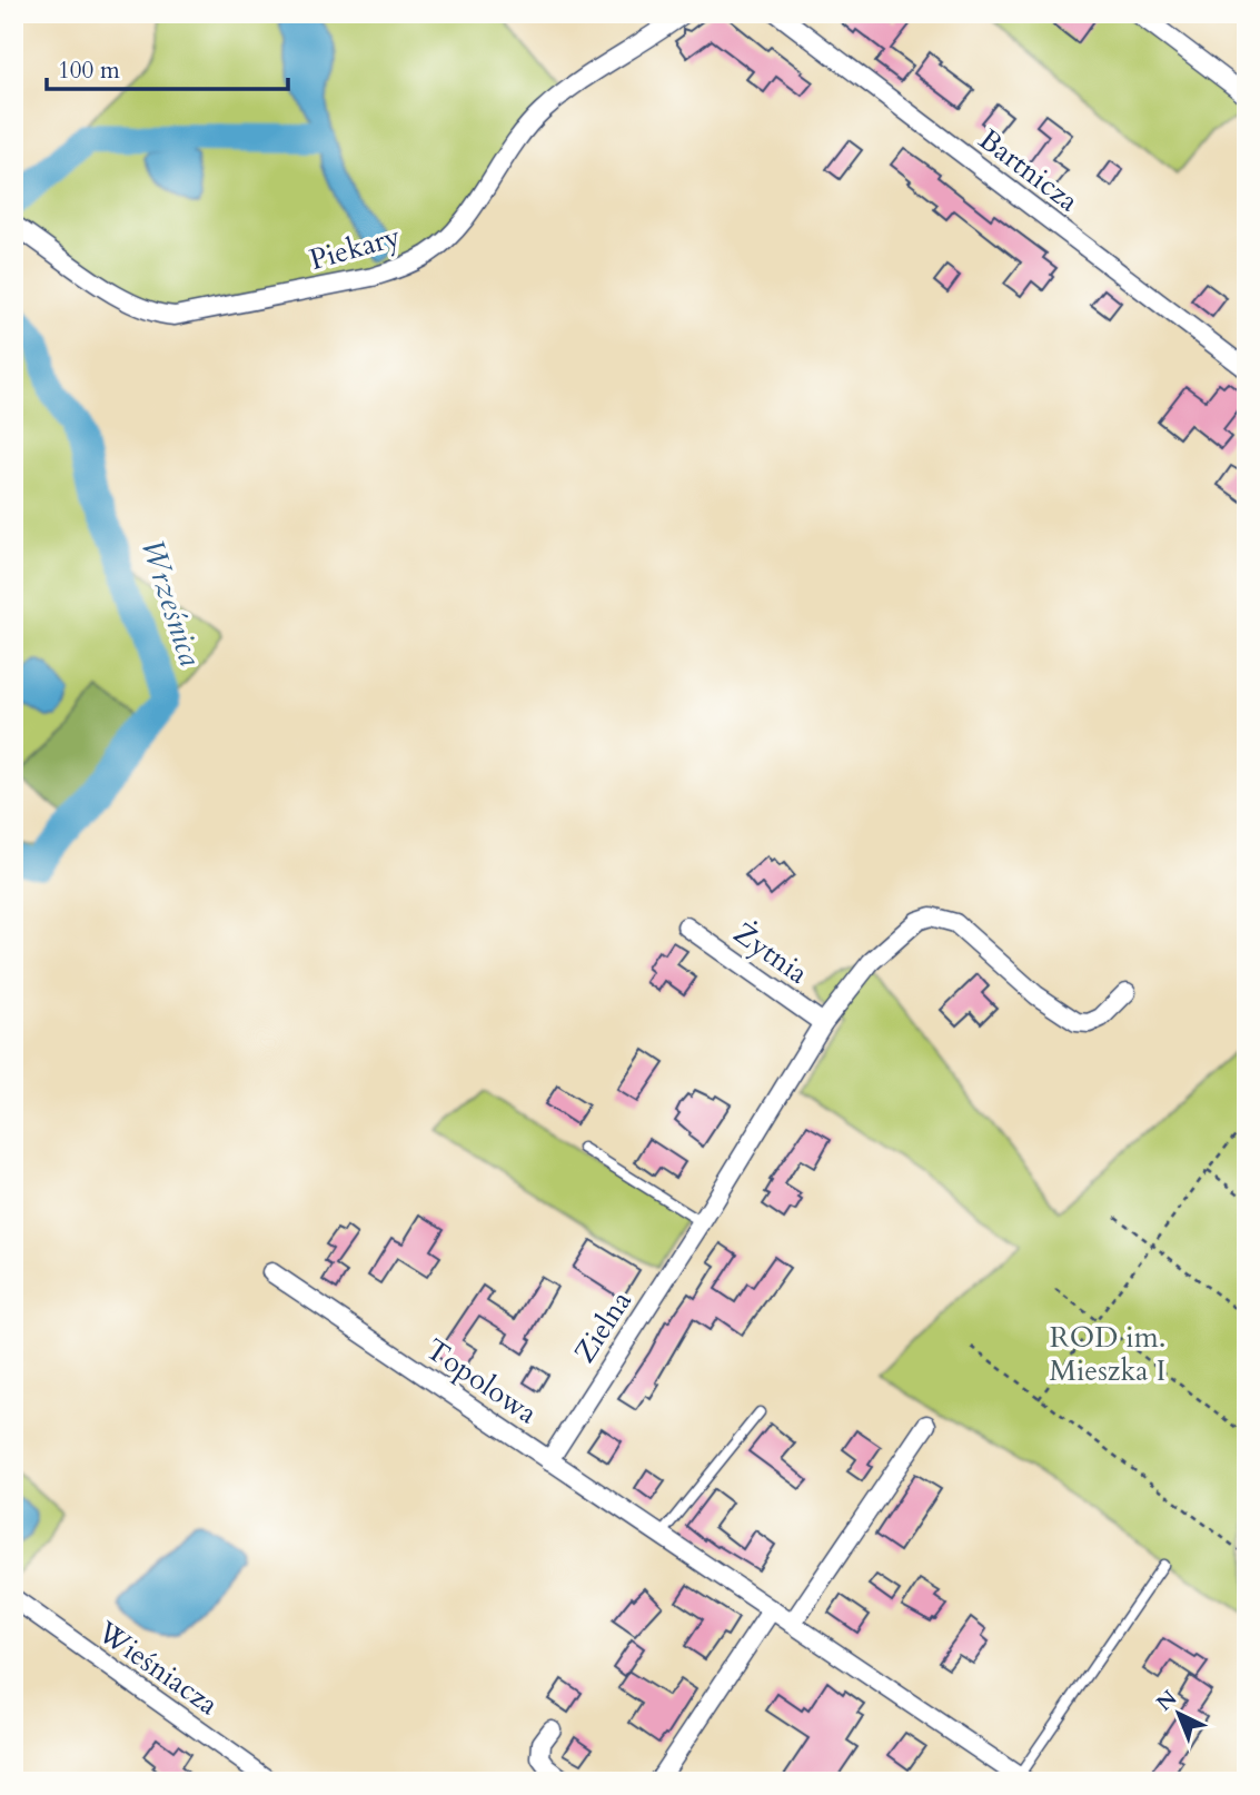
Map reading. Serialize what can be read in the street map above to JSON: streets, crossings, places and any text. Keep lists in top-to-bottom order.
{
  "streets": {
    "street": [
      "Bartnicza",
      "Piekary",
      "Żytnia",
      "Zielna",
      "Topolowa",
      "Wieśniacza"
    ]
  },
  "crossings": [
    ["Żytnia", "Zielna"],
    ["Zielna", "Topolowa"]
  ],
  "water": ["Wrześnica"],
  "parks": ["ROD im. Mieszka I"],
  "scale_bar": "100 m",
  "north": "top left"
}
